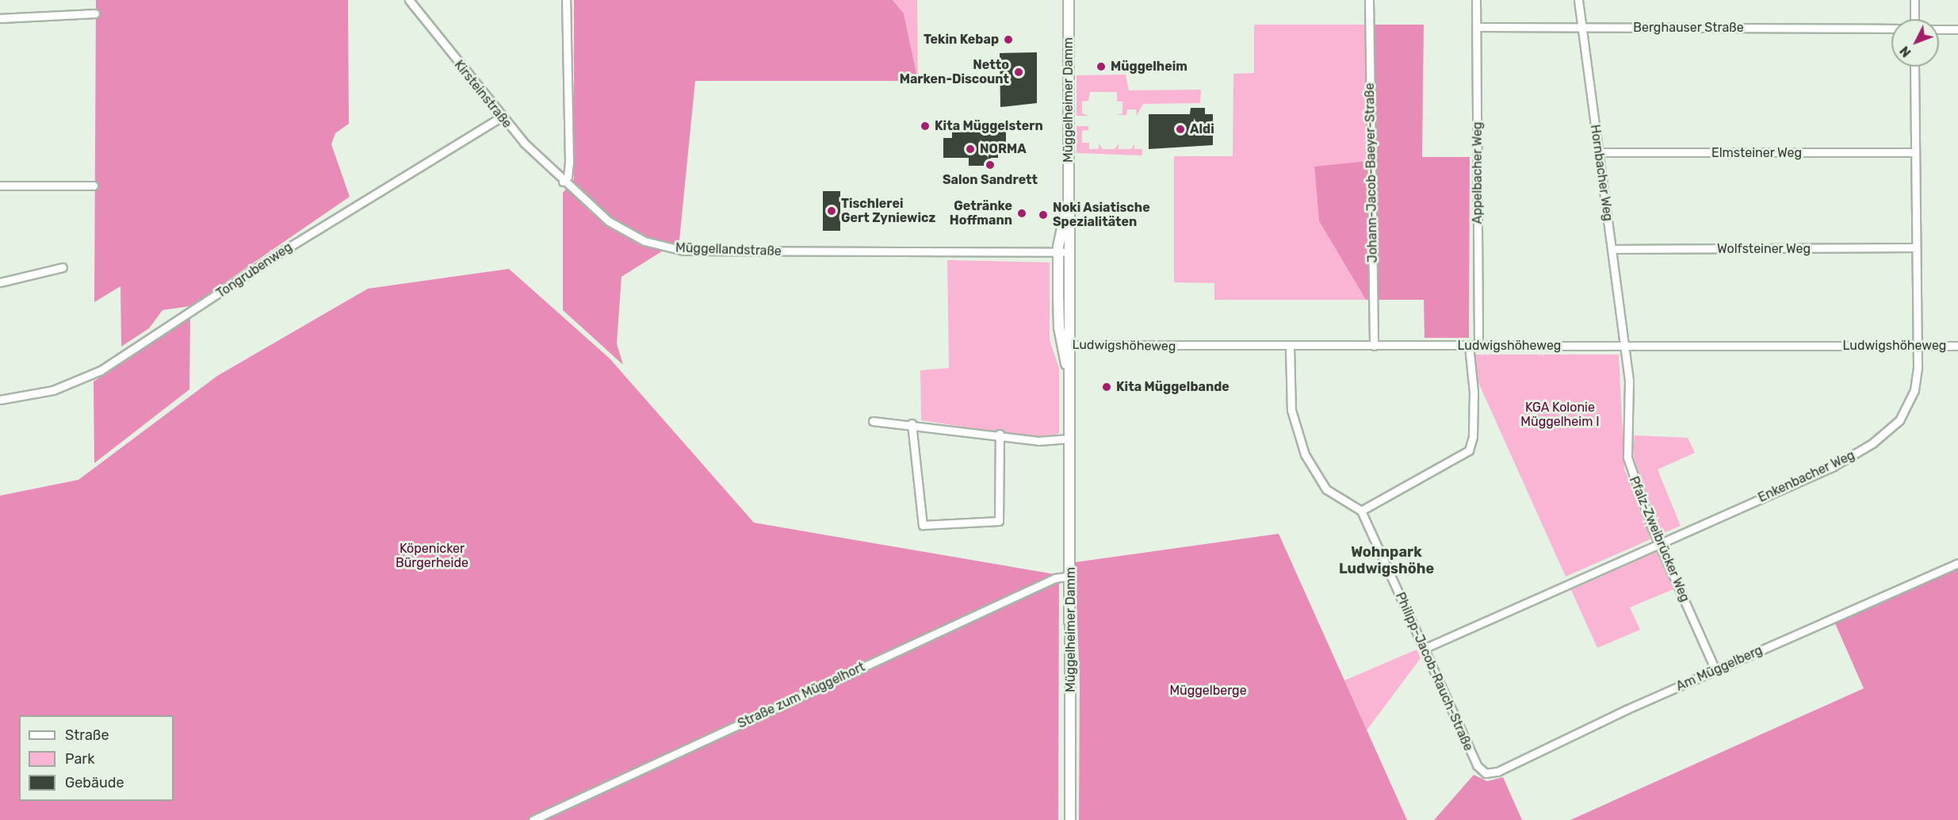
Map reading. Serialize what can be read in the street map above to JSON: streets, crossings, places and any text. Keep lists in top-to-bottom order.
{
  "streets": {
    "main road": ["Müggelheimer Damm"],
    "street": [
      "Berghauser Straße",
      "Kirsteinstraße",
      "Elmsteiner Weg",
      "Johann-Jacob-Baeyer-Straße",
      "Appelbacher Weg",
      "Hornbacher Weg",
      "Wolfsteiner Weg",
      "Müggellandstraße",
      "Tongrubenweg",
      "Ludwigshöheweg",
      "Enkenbacher Weg",
      "Pfalz-Zweibrücker Weg",
      "Am Müggelberg",
      "Philipp-Jacob-Rauch-Straße",
      "Straße zum Müggelhort"
    ]
  },
  "crossings": [
    ["Berghauser Straße", "Appelbacher Weg"],
    ["Berghauser Straße", "Hornbacher Weg"],
    ["Kirsteinstraße", "Müggellandstraße"],
    ["Kirsteinstraße", "Tongrubenweg"],
    ["Müggelheimer Damm", "Müggellandstraße"],
    ["Müggelheimer Damm", "Ludwigshöheweg"],
    ["Müggelheimer Damm", "Straße zum Müggelhort"],
    ["Elmsteiner Weg", "Hornbacher Weg"],
    ["Elmsteiner Weg", "Enkenbacher Weg"],
    ["Johann-Jacob-Baeyer-Straße", "Ludwigshöheweg"],
    ["Appelbacher Weg", "Ludwigshöheweg"],
    ["Hornbacher Weg", "Wolfsteiner Weg"],
    ["Hornbacher Weg", "Ludwigshöheweg"],
    ["Hornbacher Weg", "Pfalz-Zweibrücker Weg"],
    ["Wolfsteiner Weg", "Enkenbacher Weg"],
    ["Ludwigshöheweg", "Enkenbacher Weg"],
    ["Ludwigshöheweg", "Pfalz-Zweibrücker Weg"],
    ["Enkenbacher Weg", "Pfalz-Zweibrücker Weg"],
    ["Enkenbacher Weg", "Philipp-Jacob-Rauch-Straße"],
    ["Pfalz-Zweibrücker Weg", "Am Müggelberg"],
    ["Am Müggelberg", "Philipp-Jacob-Rauch-Straße"]
  ],
  "districts": ["Wohnpark Ludwigshöhe"],
  "parks": ["KGA Kolonie Müggelheim I", "Köpenicker Bürgerheide", "Müggelberge"],
  "places": [
    "Tekin Kebap",
    "Müggelheim",
    "Netto Marken-Discount",
    "Kita Müggelstern",
    "Aldi",
    "NORMA",
    "Salon Sandrett",
    "Tischlerei Gert Zyniewicz",
    "Getränke Hoffmann",
    "Noki Asiatische Spezialitäten",
    "Kita Müggelbande"
  ],
  "legend": ["Straße", "Park", "Gebäude"],
  "north": "bottom left"
}
